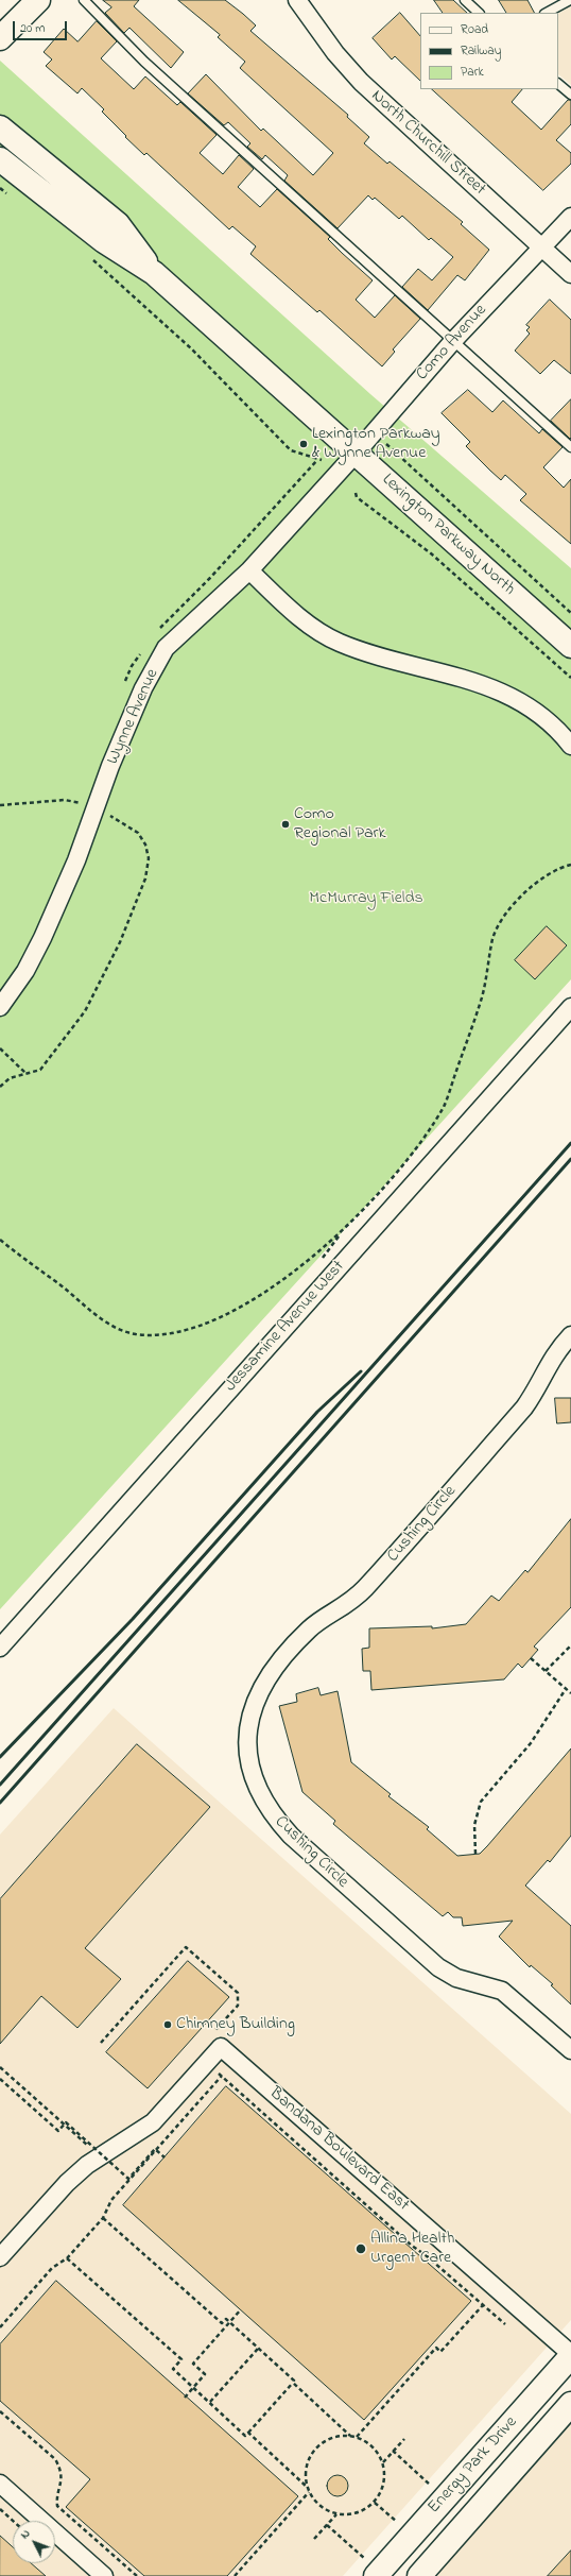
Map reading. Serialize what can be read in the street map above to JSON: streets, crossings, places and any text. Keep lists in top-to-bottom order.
{
  "streets": {
    "main road": ["Lexington Parkway North", "Energy Park Drive"],
    "street": [
      "North Churchill Street",
      "Como Avenue",
      "Wynne Avenue",
      "Jessamine Avenue West",
      "Cushing Circle",
      "Bandana Boulevard East"
    ]
  },
  "crossings": [
    ["North Churchill Street", "Como Avenue"],
    ["Como Avenue", "Lexington Parkway North"],
    ["Como Avenue", "Wynne Avenue"],
    ["Bandana Boulevard East", "Energy Park Drive"]
  ],
  "parks": ["McMurray Fields"],
  "places": [
    "Lexington Parkway & Wynne Avenue",
    "Como Regional Park",
    "Chimney Building",
    "Allina Health Urgent Care"
  ],
  "legend": ["Road", "Railway", "Park"],
  "scale_bar": "20 m",
  "north": "top left"
}
